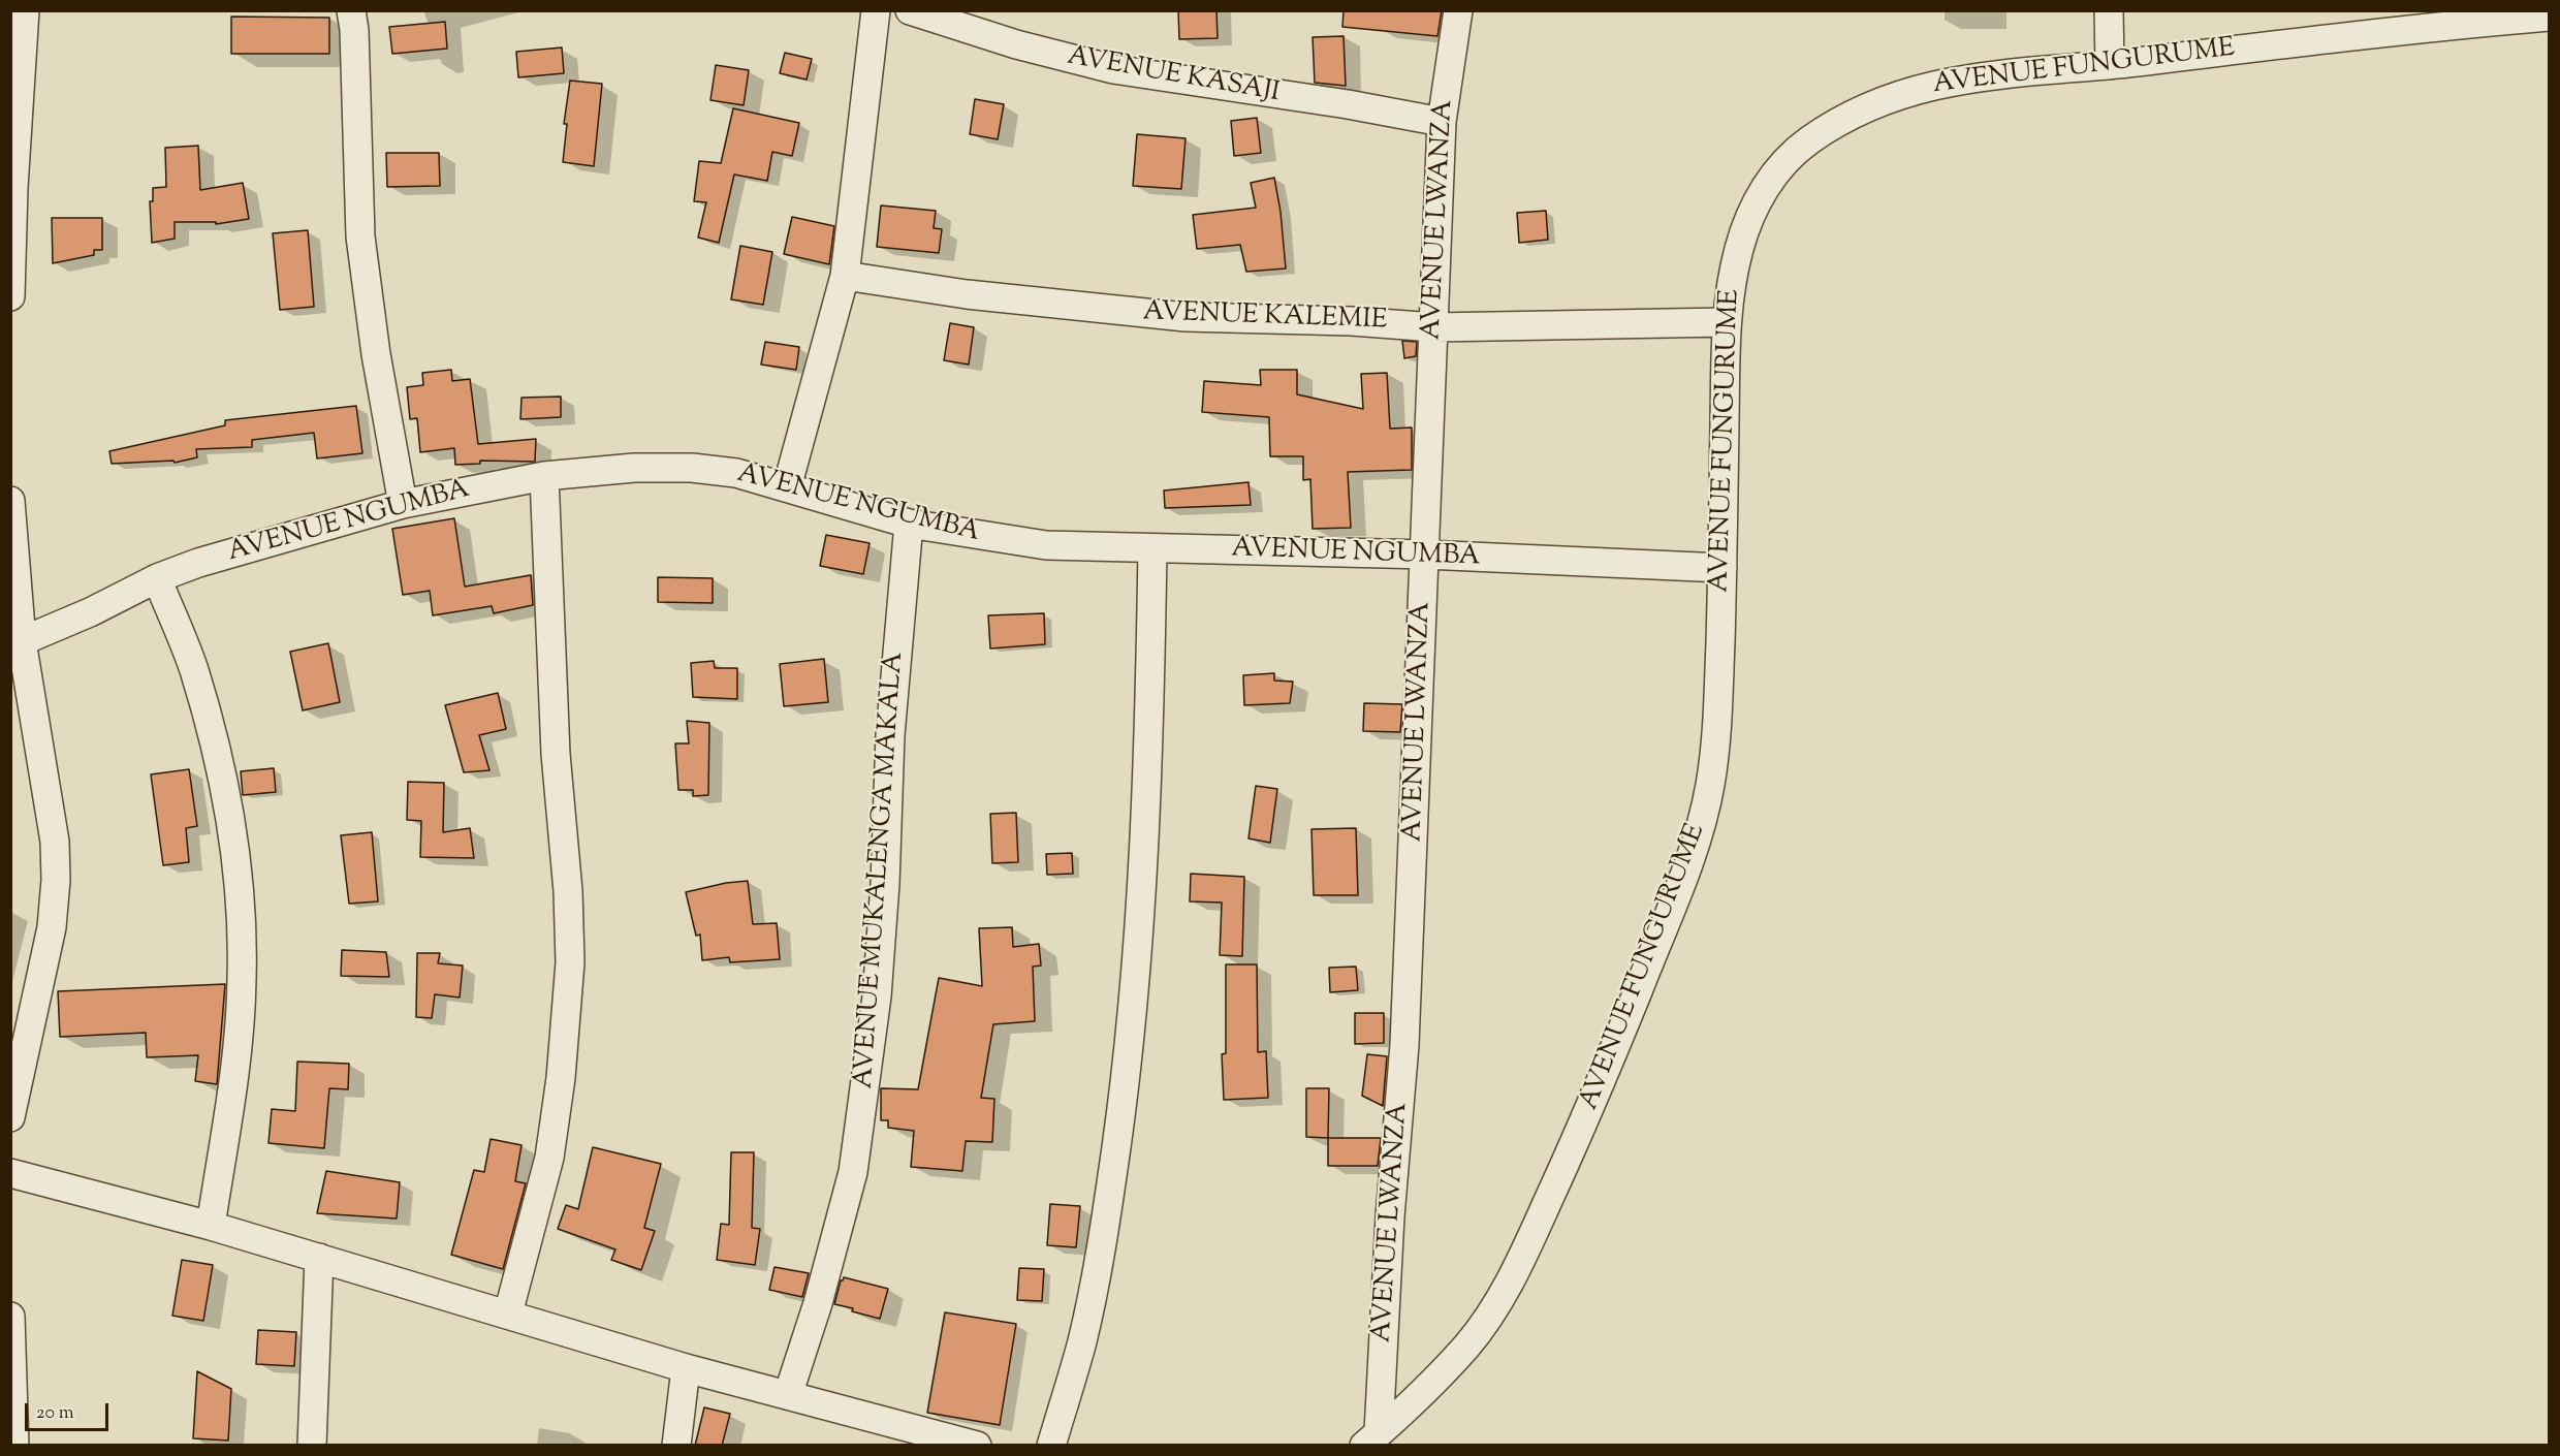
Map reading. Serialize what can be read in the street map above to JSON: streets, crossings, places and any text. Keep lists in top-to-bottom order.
{
  "streets": {
    "street": [
      "AVENUE FUNGURUME",
      "AVENUE KASAJI",
      "AVENUE LWANZA",
      "AVENUE KALEMIE",
      "AVENUE NGUMBA",
      "AVENUE MUKALENGA MAKALA"
    ]
  },
  "crossings": [
    ["AVENUE FUNGURUME", "AVENUE LWANZA"],
    ["AVENUE FUNGURUME", "AVENUE KALEMIE"],
    ["AVENUE FUNGURUME", "AVENUE NGUMBA"],
    ["AVENUE KASAJI", "AVENUE LWANZA"],
    ["AVENUE LWANZA", "AVENUE KALEMIE"],
    ["AVENUE LWANZA", "AVENUE NGUMBA"],
    ["AVENUE NGUMBA", "AVENUE MUKALENGA MAKALA"]
  ],
  "scale_bar": "20 m"
}
